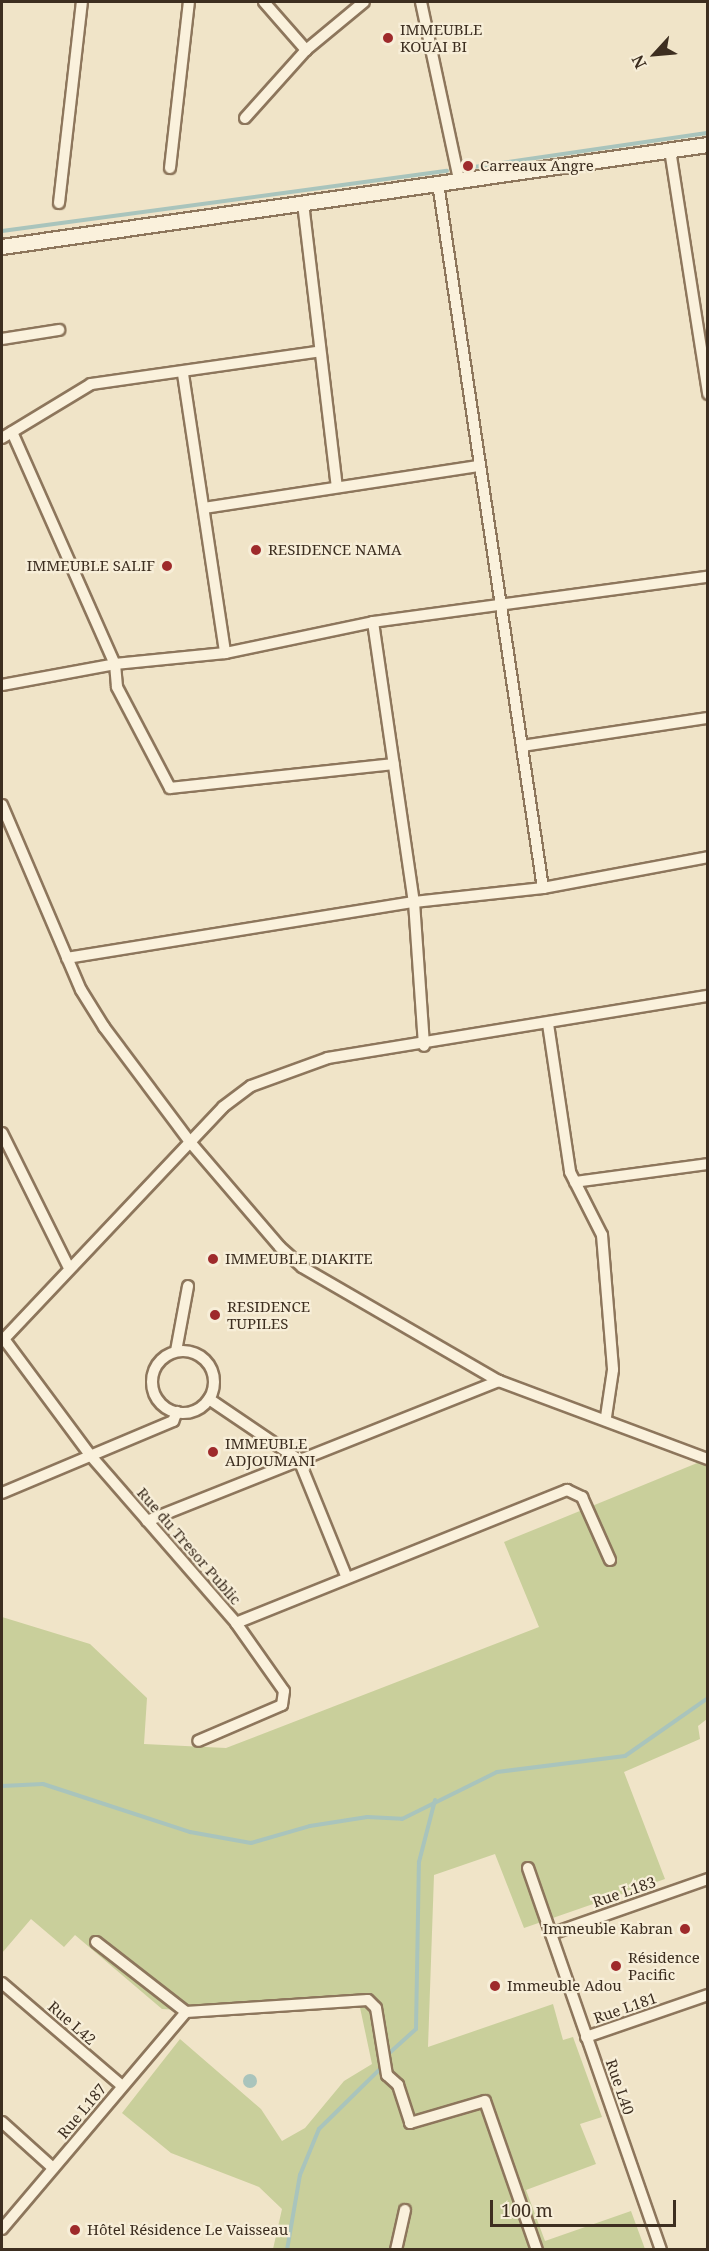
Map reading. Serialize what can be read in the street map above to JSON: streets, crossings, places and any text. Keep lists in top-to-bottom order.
{
  "streets": {
    "street": [
      "Rue du Tresor Public",
      "Rue L183",
      "Rue L181",
      "Rue L42",
      "Rue L40",
      "Rue L187"
    ]
  },
  "crossings": [
    ["Rue L183", "Rue L40"],
    ["Rue L181", "Rue L40"],
    ["Rue L42", "Rue L187"]
  ],
  "places": [
    "IMMEUBLE KOUAI BI",
    "Carreaux Angre",
    "RESIDENCE NAMA",
    "IMMEUBLE SALIF",
    "IMMEUBLE DIAKITE",
    "RESIDENCE TUPILES",
    "IMMEUBLE ADJOUMANI",
    "Immeuble Kabran",
    "Résidence Pacific",
    "Immeuble Adou",
    "Hôtel Résidence Le Vaisseau"
  ],
  "scale_bar": "100 m",
  "north": "bottom left"
}
